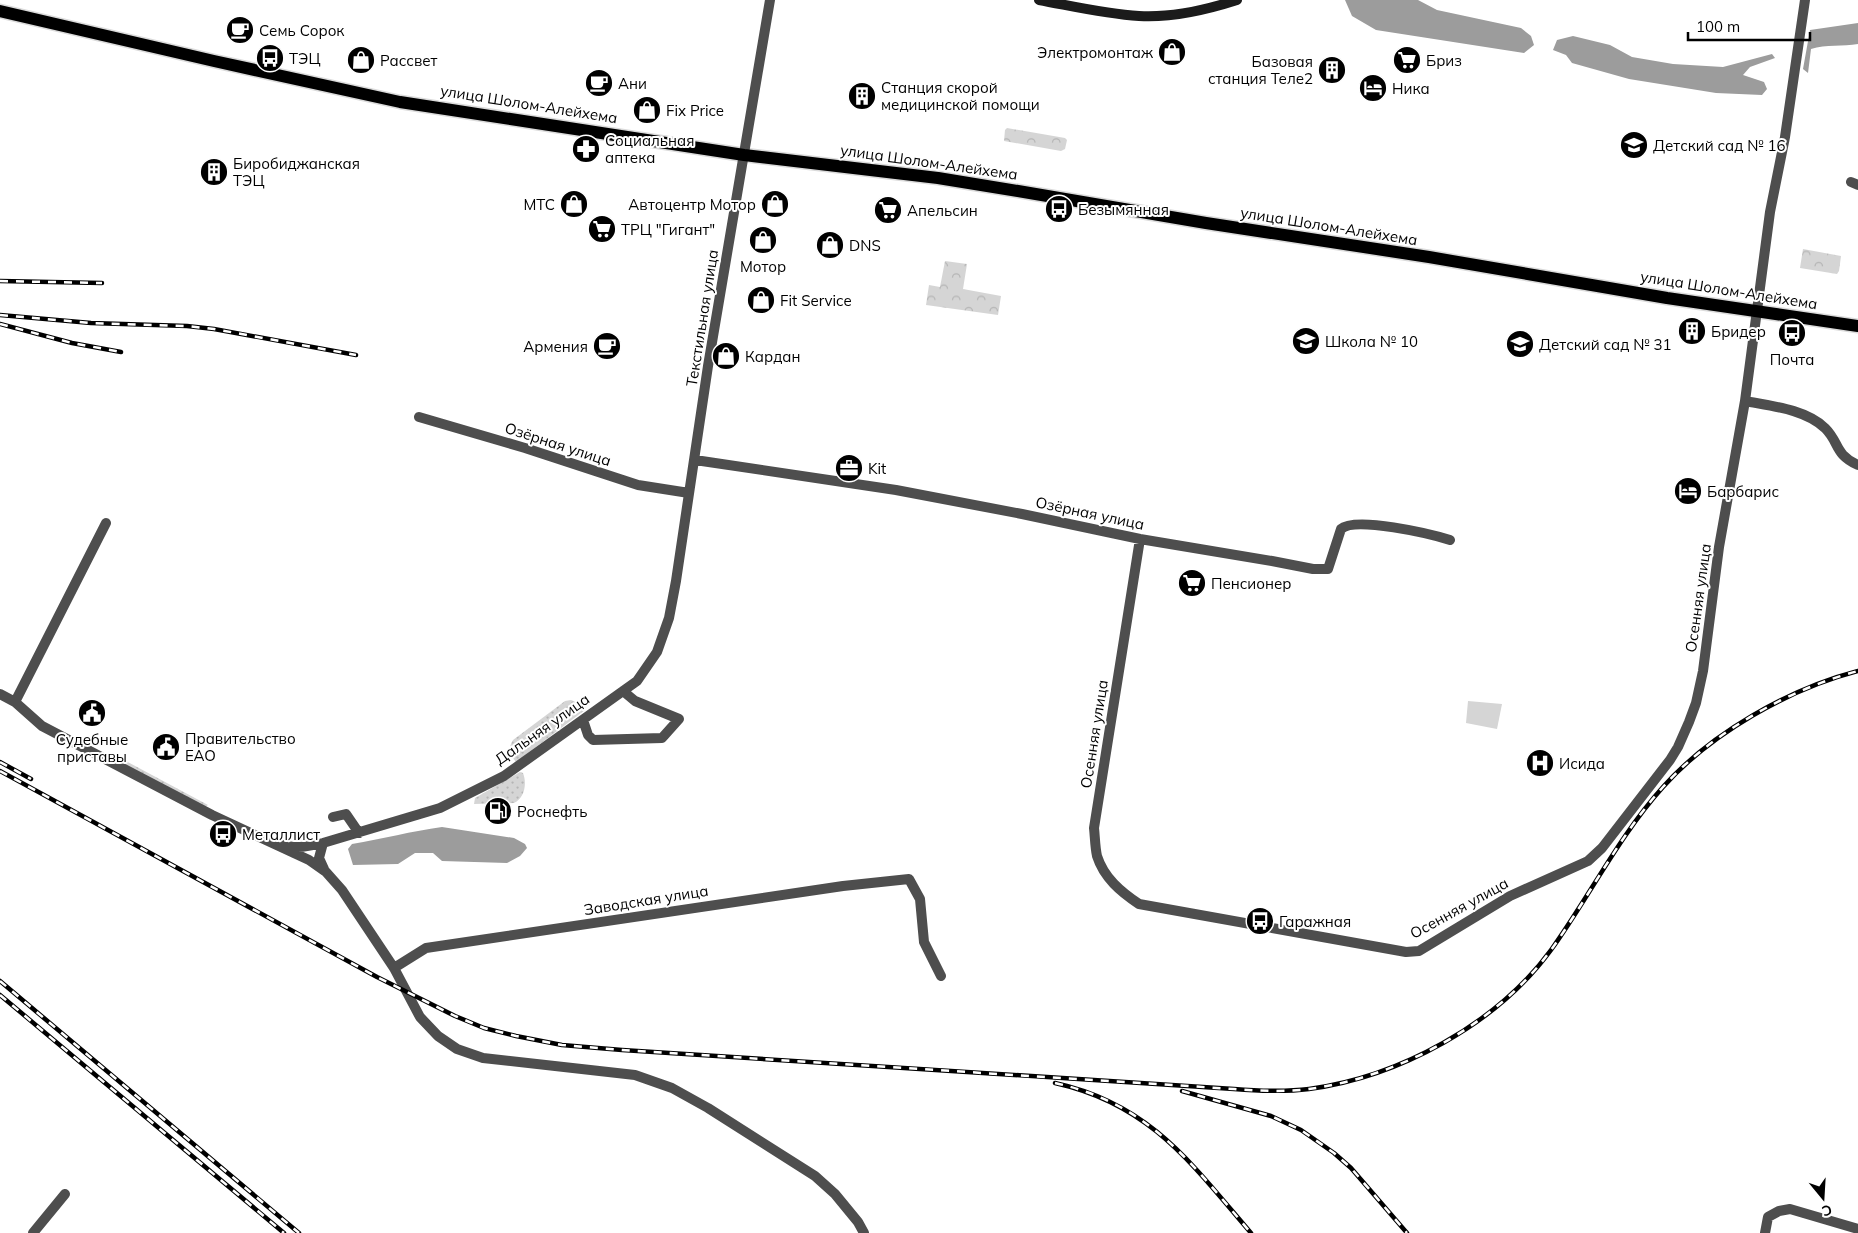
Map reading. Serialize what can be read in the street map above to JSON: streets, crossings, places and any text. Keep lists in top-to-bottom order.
{
  "streets": {
    "main road": ["улица Шолом-Алейхема"],
    "street": [
      "Текстильная улица",
      "Озёрная улица",
      "Осенняя улица",
      "Дальняя улица",
      "Заводская улица"
    ]
  },
  "crossings": [
    ["улица Шолом-Алейхема", "Текстильная улица"],
    ["улица Шолом-Алейхема", "Осенняя улица"],
    ["Текстильная улица", "Озёрная улица"],
    ["Текстильная улица", "Дальняя улица"],
    ["Озёрная улица", "Осенняя улица"],
    ["Озёрная улица", "Дальняя улица"]
  ],
  "places": {
    "cafe": ["Семь Сорок", "Ани", "Армения"],
    "shop": [
      "Электромонтаж",
      "Рассвет",
      "Fix Price",
      "МТС",
      "Автоцентр Мотор",
      "Мотор",
      "DNS",
      "Fit Service",
      "Кардан"
    ],
    "bus stop": [
      "ТЭЦ",
      "Безымянная",
      "Почта",
      "Металлист",
      "Гаражная"
    ],
    "supermarket": [
      "Бриз",
      "Апельсин",
      "ТРЦ \"Гигант\"",
      "Пенсионер"
    ],
    "building": [
      "Базовая станция Теле2",
      "Станция скорой медицинской помощи",
      "Биробиджанская ТЭЦ",
      "Бридер"
    ],
    "hotel": ["Ника", "Барбарис"],
    "school or university": ["Детский сад № 16", "Школа № 10", "Детский сад № 31"],
    "pharmacy": ["Социальная аптека"],
    "office": ["Kit"],
    "public building": ["Судебные приставы", "Правительство ЕАО"],
    "hospital": ["Исида"],
    "fuel station": ["Роснефть"]
  },
  "scale_bar": "100 m",
  "north": "bottom"
}
